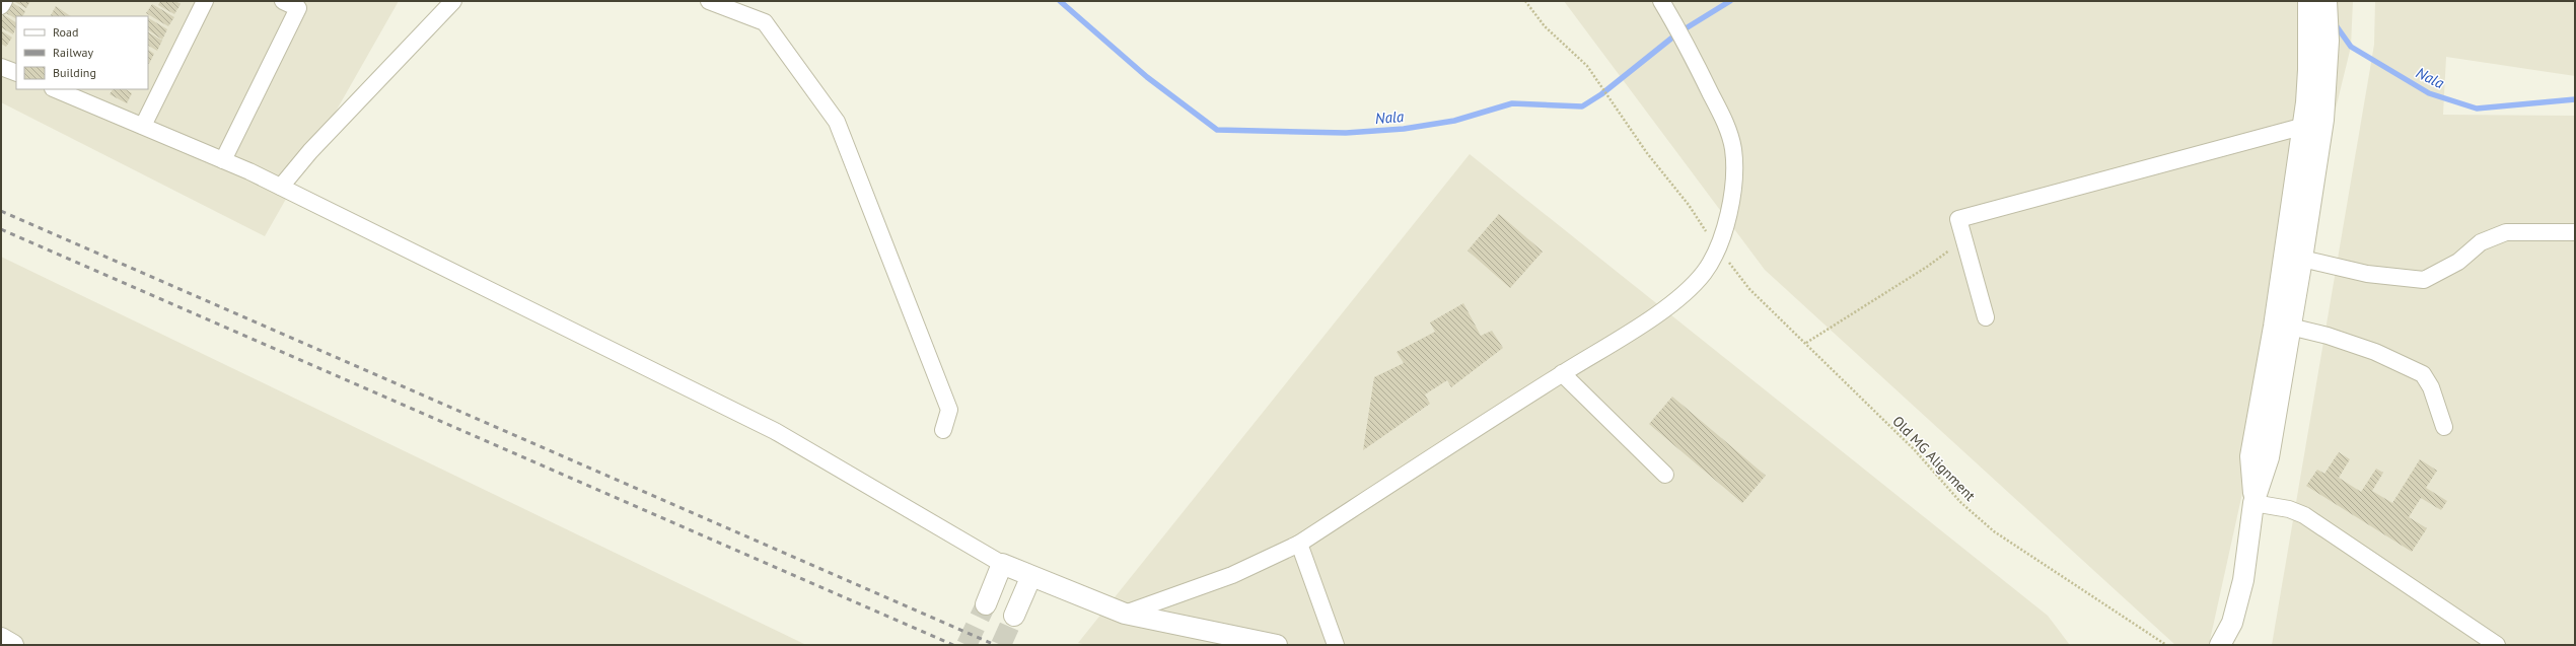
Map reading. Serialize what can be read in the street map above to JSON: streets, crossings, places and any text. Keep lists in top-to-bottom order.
{
  "streets": {
    "path": ["Old MG Alignment"]
  },
  "water": ["Nala"],
  "legend": ["Road", "Railway", "Building"]
}
